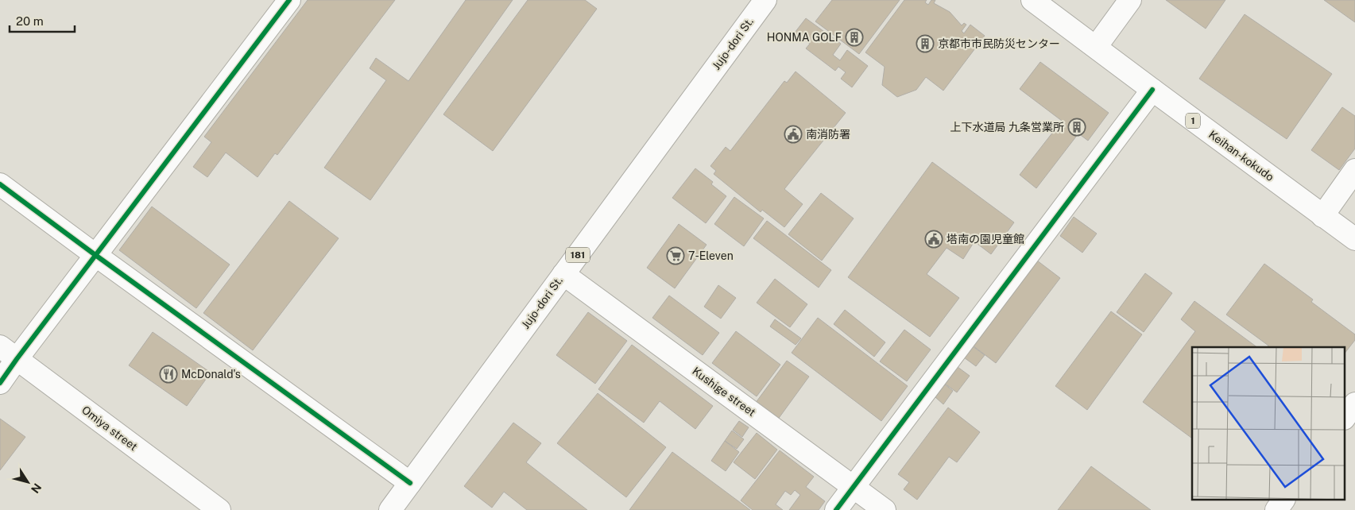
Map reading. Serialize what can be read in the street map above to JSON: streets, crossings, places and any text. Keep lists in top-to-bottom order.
{
  "streets": {
    "main road": [
      "Jujo-dori St.",
      "1",
      "Keihan-kokudo",
      "181",
      "Kushige street",
      "Omiya street"
    ]
  },
  "crossings": [
    ["Jujo-dori St.", "Kushige street"]
  ],
  "places": {
    "building": ["HONMA GOLF", "京都市市民防災センター", "上下水道局 九条営業所"],
    "public building": ["南消防署", "塔南の園児童館"],
    "supermarket": ["7-Eleven"],
    "restaurant": ["McDonald's"]
  },
  "scale_bar": "20 m",
  "north": "bottom right"
}
